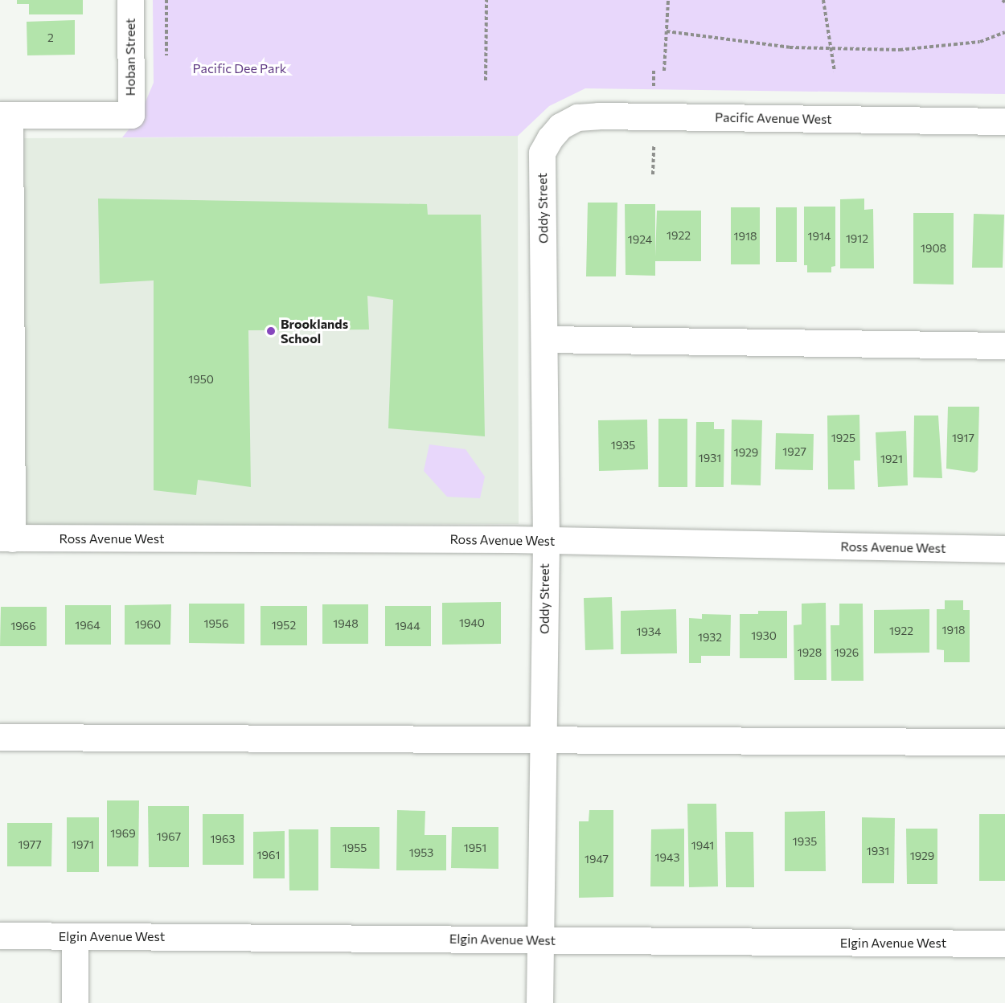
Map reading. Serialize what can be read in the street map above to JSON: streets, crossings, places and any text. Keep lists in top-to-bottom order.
{
  "streets": {
    "street": [
      "Hoban Street",
      "Pacific Avenue West",
      "Oddy Street",
      "Ross Avenue West",
      "Elgin Avenue West"
    ]
  },
  "crossings": [
    ["Pacific Avenue West", "Oddy Street"],
    ["Oddy Street", "Ross Avenue West"],
    ["Oddy Street", "Elgin Avenue West"]
  ],
  "parks": ["Pacific Dee Park"],
  "places": ["Brooklands School"],
  "house_numbers": [
    "2",
    "1922",
    "1918",
    "1914",
    "1912",
    "1924",
    "1908",
    "1950",
    "1925",
    "1917",
    "1935",
    "1927",
    "1929",
    "1931",
    "1921",
    "1940",
    "1956",
    "1948",
    "1960",
    "1964",
    "1952",
    "1966",
    "1944",
    "1918",
    "1922",
    "1934",
    "1930",
    "1932",
    "1928",
    "1926",
    "1969",
    "1967",
    "1963",
    "1935",
    "1977",
    "1971",
    "1941",
    "1955",
    "1951",
    "1931",
    "1953",
    "1961",
    "1929",
    "1943",
    "1947"
  ]
}
